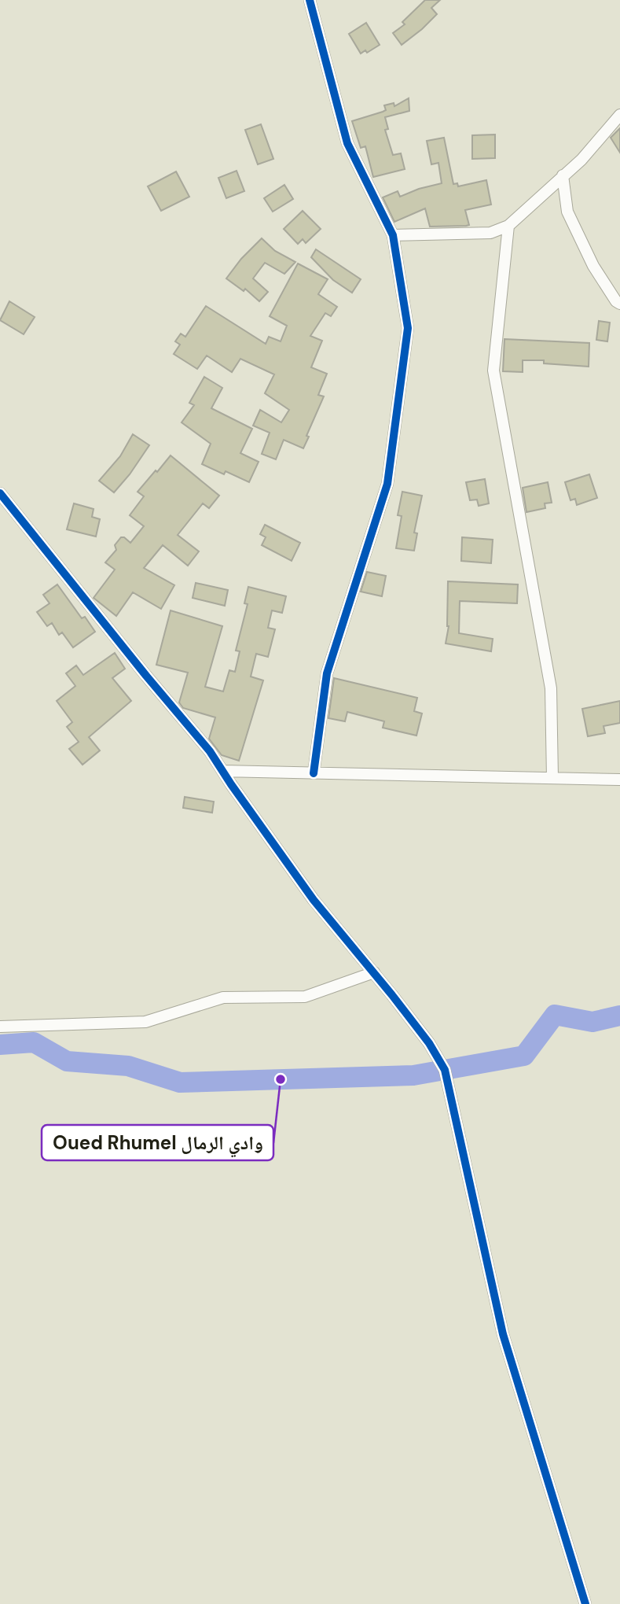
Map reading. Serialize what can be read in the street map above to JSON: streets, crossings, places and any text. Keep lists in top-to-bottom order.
{
  "places": ["Oued Rhumel وادي الرمال"]
}
